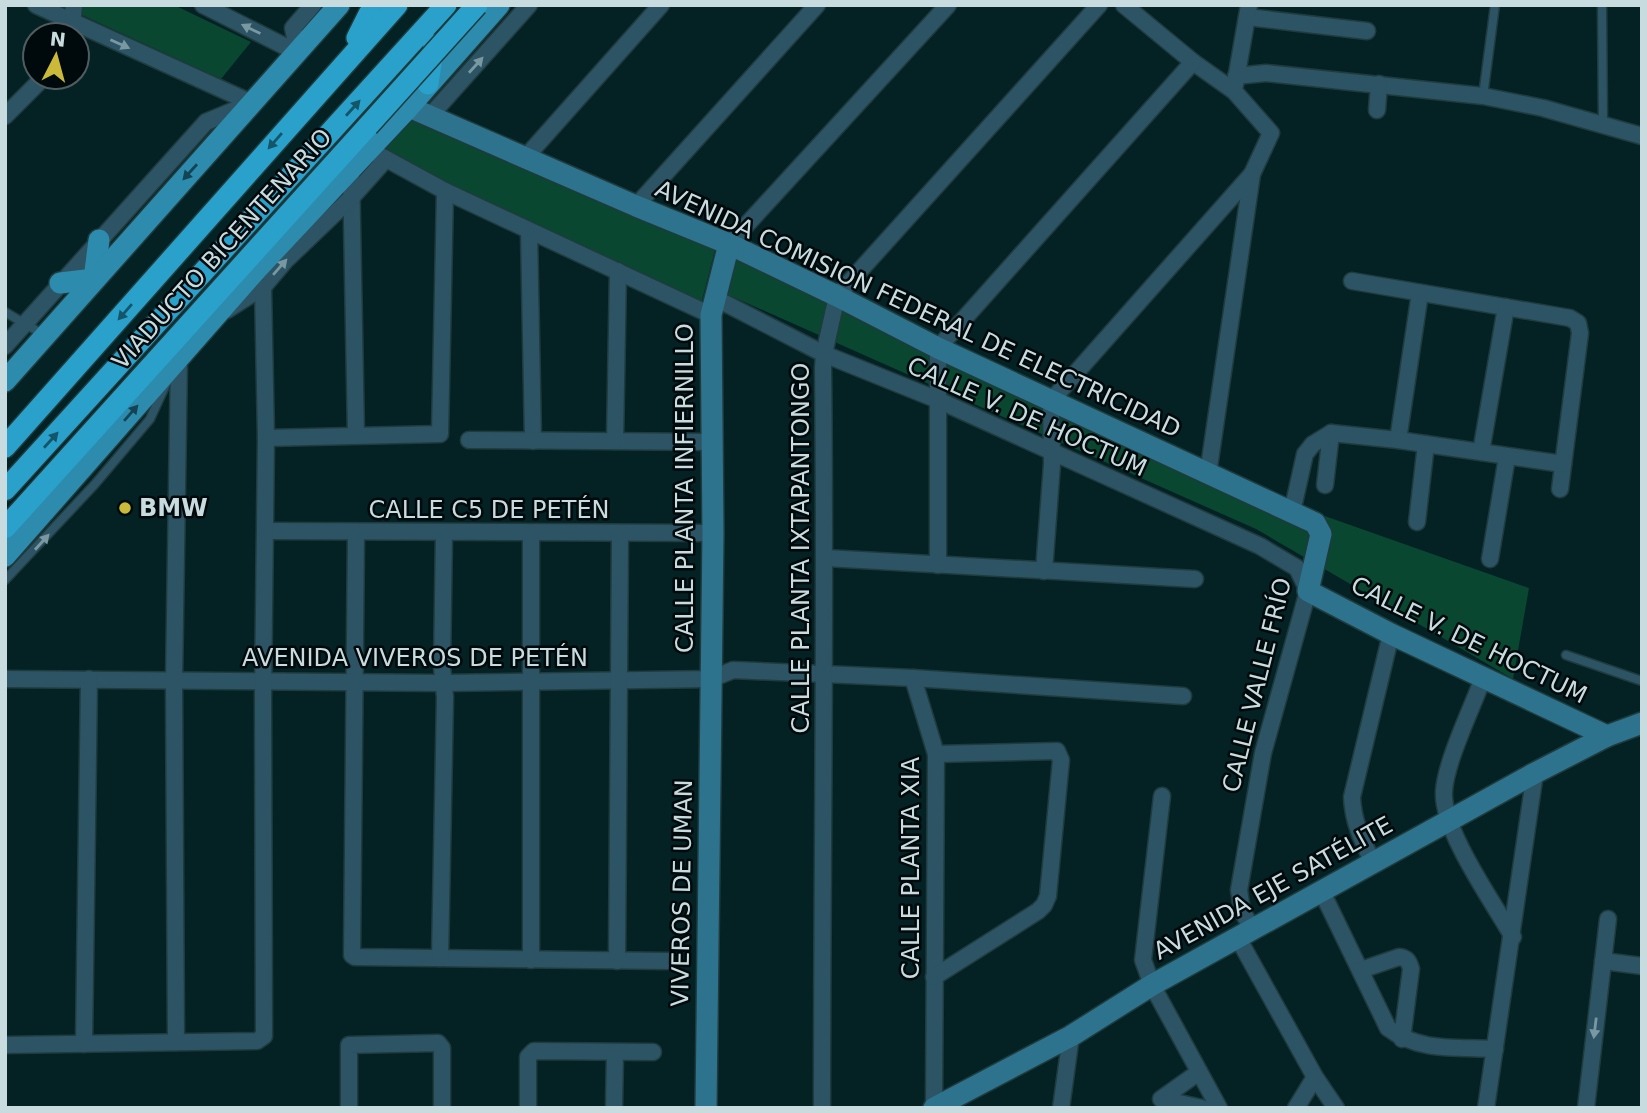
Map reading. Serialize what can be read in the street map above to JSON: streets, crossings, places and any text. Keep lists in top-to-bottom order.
{
  "streets": {
    "highway": ["VIADUCTO BICENTENARIO"],
    "street": [
      "AVENIDA COMISION FEDERAL DE ELECTRICIDAD",
      "CALLE V. DE HOCTUM",
      "CALLE PLANTA INFIERNILLO",
      "CALLE C5 DE PETÉN",
      "CALLE PLANTA IXTAPANTONGO",
      "AVENIDA VIVEROS DE PETÉN",
      "CALLE VALLE FRÍO",
      "CALLE PLANTA XIA",
      "AVENIDA EJE SATÉLITE",
      "VIVEROS DE UMAN"
    ]
  },
  "crossings": [
    ["AVENIDA COMISION FEDERAL DE ELECTRICIDAD", "CALLE PLANTA INFIERNILLO"],
    ["AVENIDA COMISION FEDERAL DE ELECTRICIDAD", "CALLE PLANTA IXTAPANTONGO"],
    ["AVENIDA COMISION FEDERAL DE ELECTRICIDAD", "CALLE VALLE FRÍO"],
    ["CALLE V. DE HOCTUM", "CALLE PLANTA INFIERNILLO"],
    ["CALLE V. DE HOCTUM", "CALLE PLANTA IXTAPANTONGO"],
    ["CALLE V. DE HOCTUM", "CALLE VALLE FRÍO"],
    ["CALLE V. DE HOCTUM", "AVENIDA EJE SATÉLITE"],
    ["CALLE PLANTA INFIERNILLO", "CALLE C5 DE PETÉN"],
    ["CALLE PLANTA INFIERNILLO", "AVENIDA VIVEROS DE PETÉN"],
    ["CALLE PLANTA INFIERNILLO", "VIVEROS DE UMAN"],
    ["CALLE PLANTA IXTAPANTONGO", "AVENIDA VIVEROS DE PETÉN"],
    ["AVENIDA VIVEROS DE PETÉN", "VIVEROS DE UMAN"],
    ["CALLE VALLE FRÍO", "AVENIDA EJE SATÉLITE"],
    ["CALLE PLANTA XIA", "AVENIDA EJE SATÉLITE"]
  ],
  "places": ["BMW"],
  "north": "top"
}
